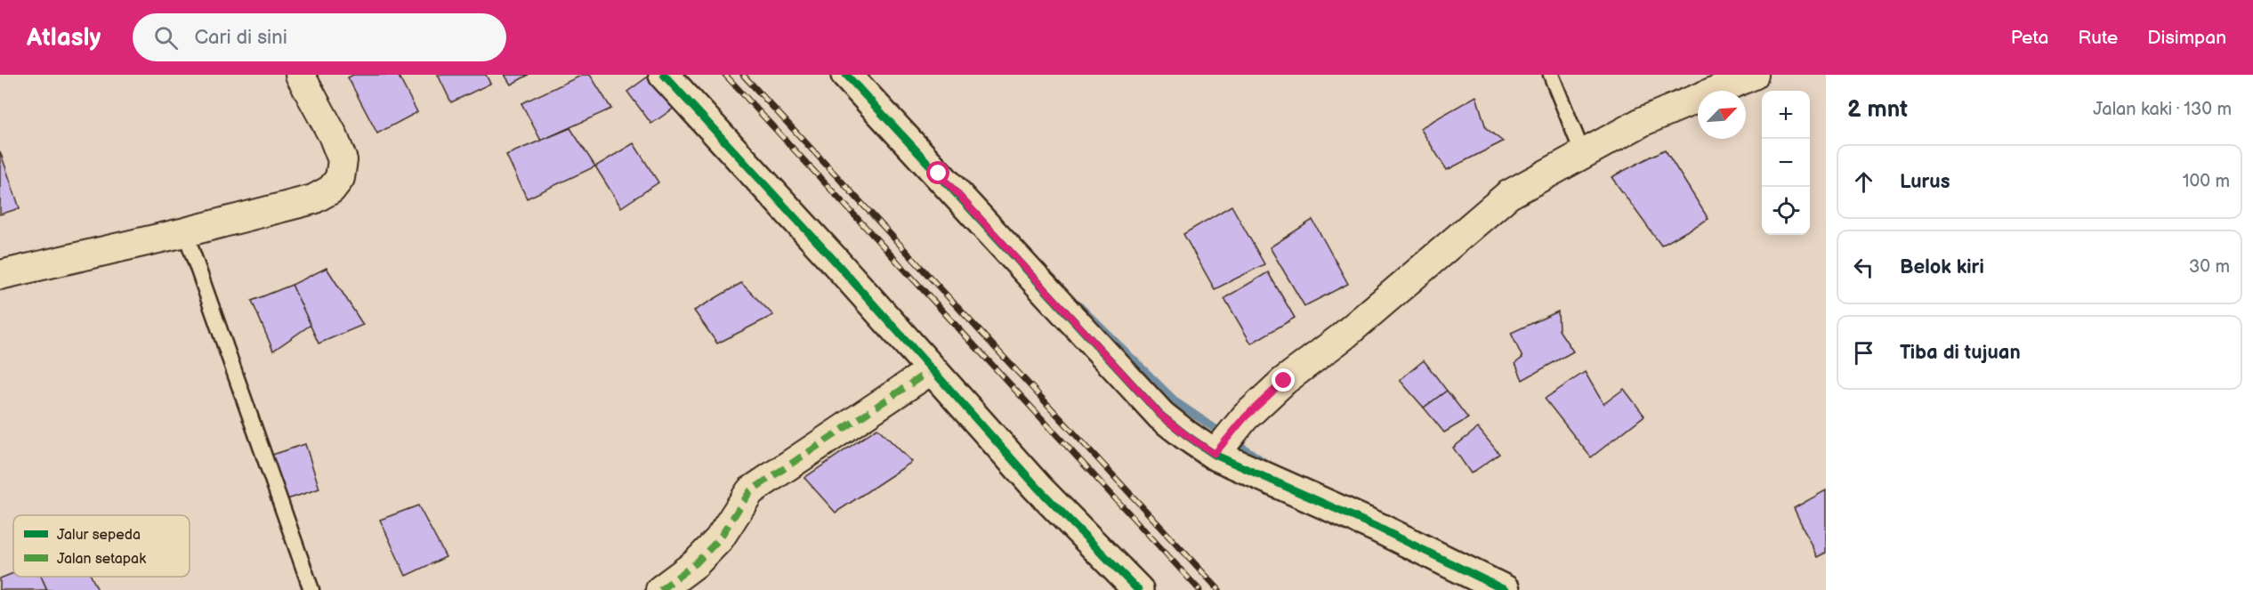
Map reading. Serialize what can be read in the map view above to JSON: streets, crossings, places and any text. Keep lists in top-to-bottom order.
{
  "legend": ["Jalur sepeda", "Jalan setapak"],
  "north": "top right",
  "page": {
    "header": "Atlasly",
    "search": "Cari di sini",
    "nav": ["Peta", "Rute", "Disimpan"],
    "heading": ["2 mnt", "Jalan kaki · 130 m"],
    "map_buttons": ["+", "−"],
    "list": [
      ["Lurus", "100 m"],
      ["Belok kiri", "30 m"],
      "Tiba di tujuan"
    ]
  }
}
